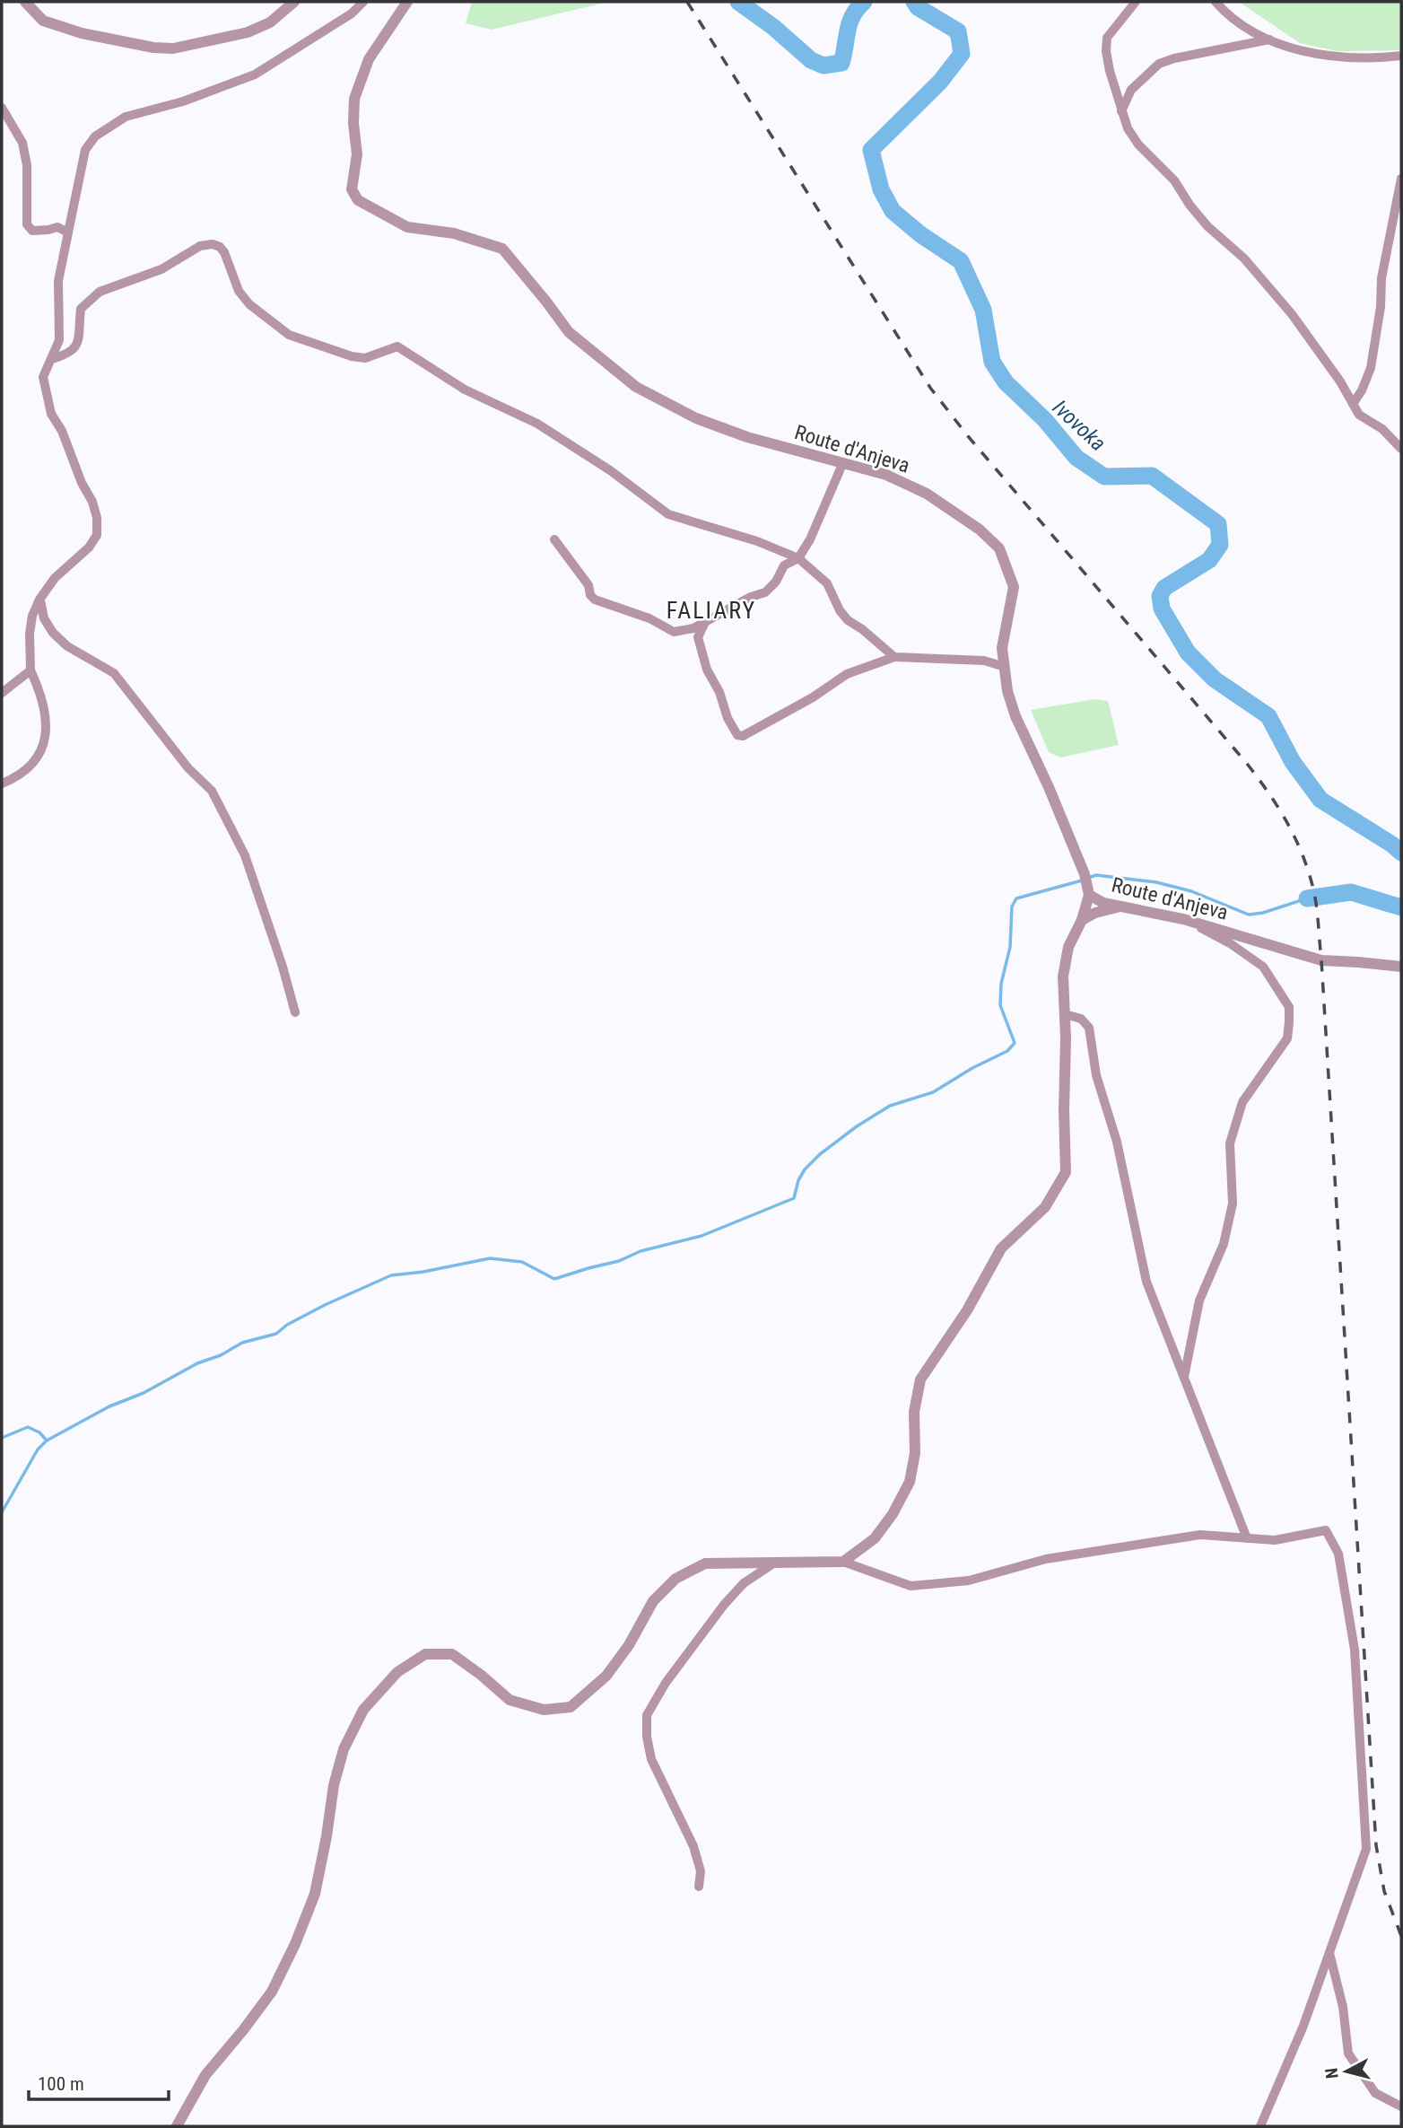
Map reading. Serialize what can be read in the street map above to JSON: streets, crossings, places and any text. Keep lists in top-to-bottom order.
{
  "streets": {
    "street": ["Route d'Anjeva"]
  },
  "districts": ["FALIARY"],
  "water": ["Ivovoka"],
  "scale_bar": "100 m",
  "north": "left"
}
